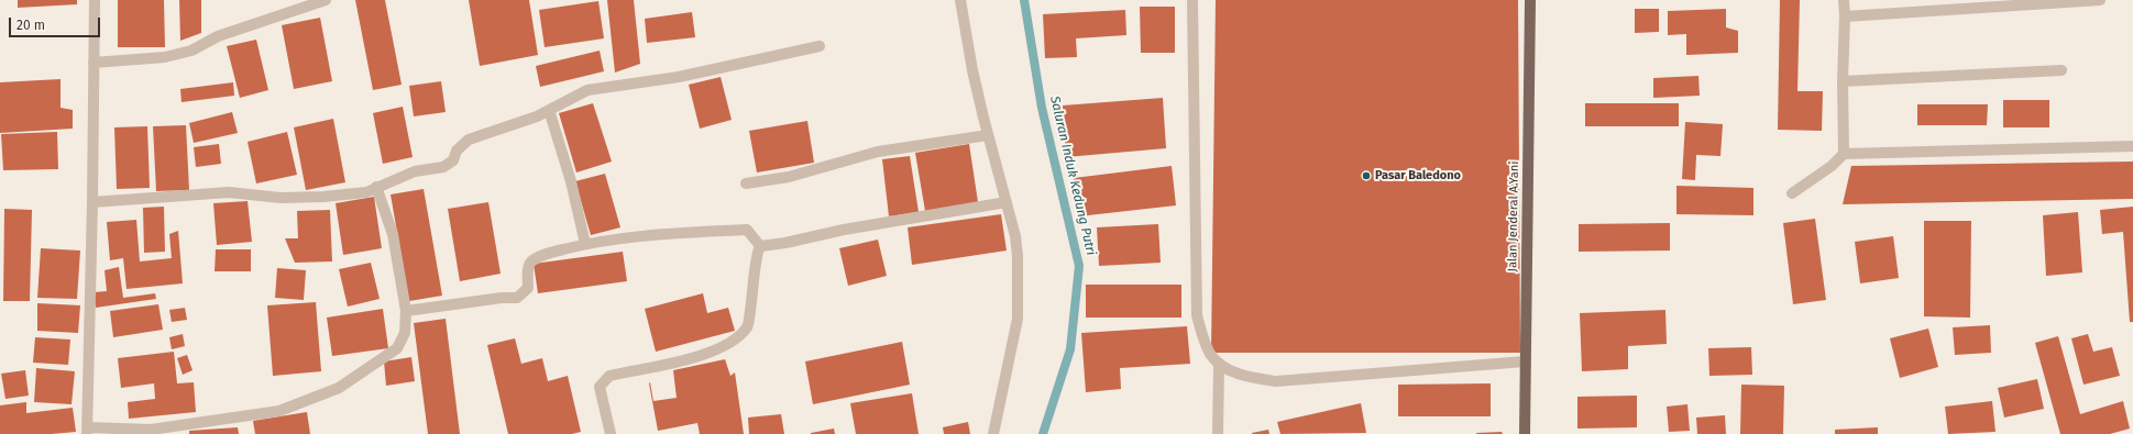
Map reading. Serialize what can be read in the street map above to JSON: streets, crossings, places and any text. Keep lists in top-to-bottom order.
{
  "streets": {
    "main road": ["Jalan Jenderal A.Yani"]
  },
  "water": ["Saluran Induk Kedung Putri"],
  "places": ["Pasar Baledono"],
  "scale_bar": "20 m"
}
